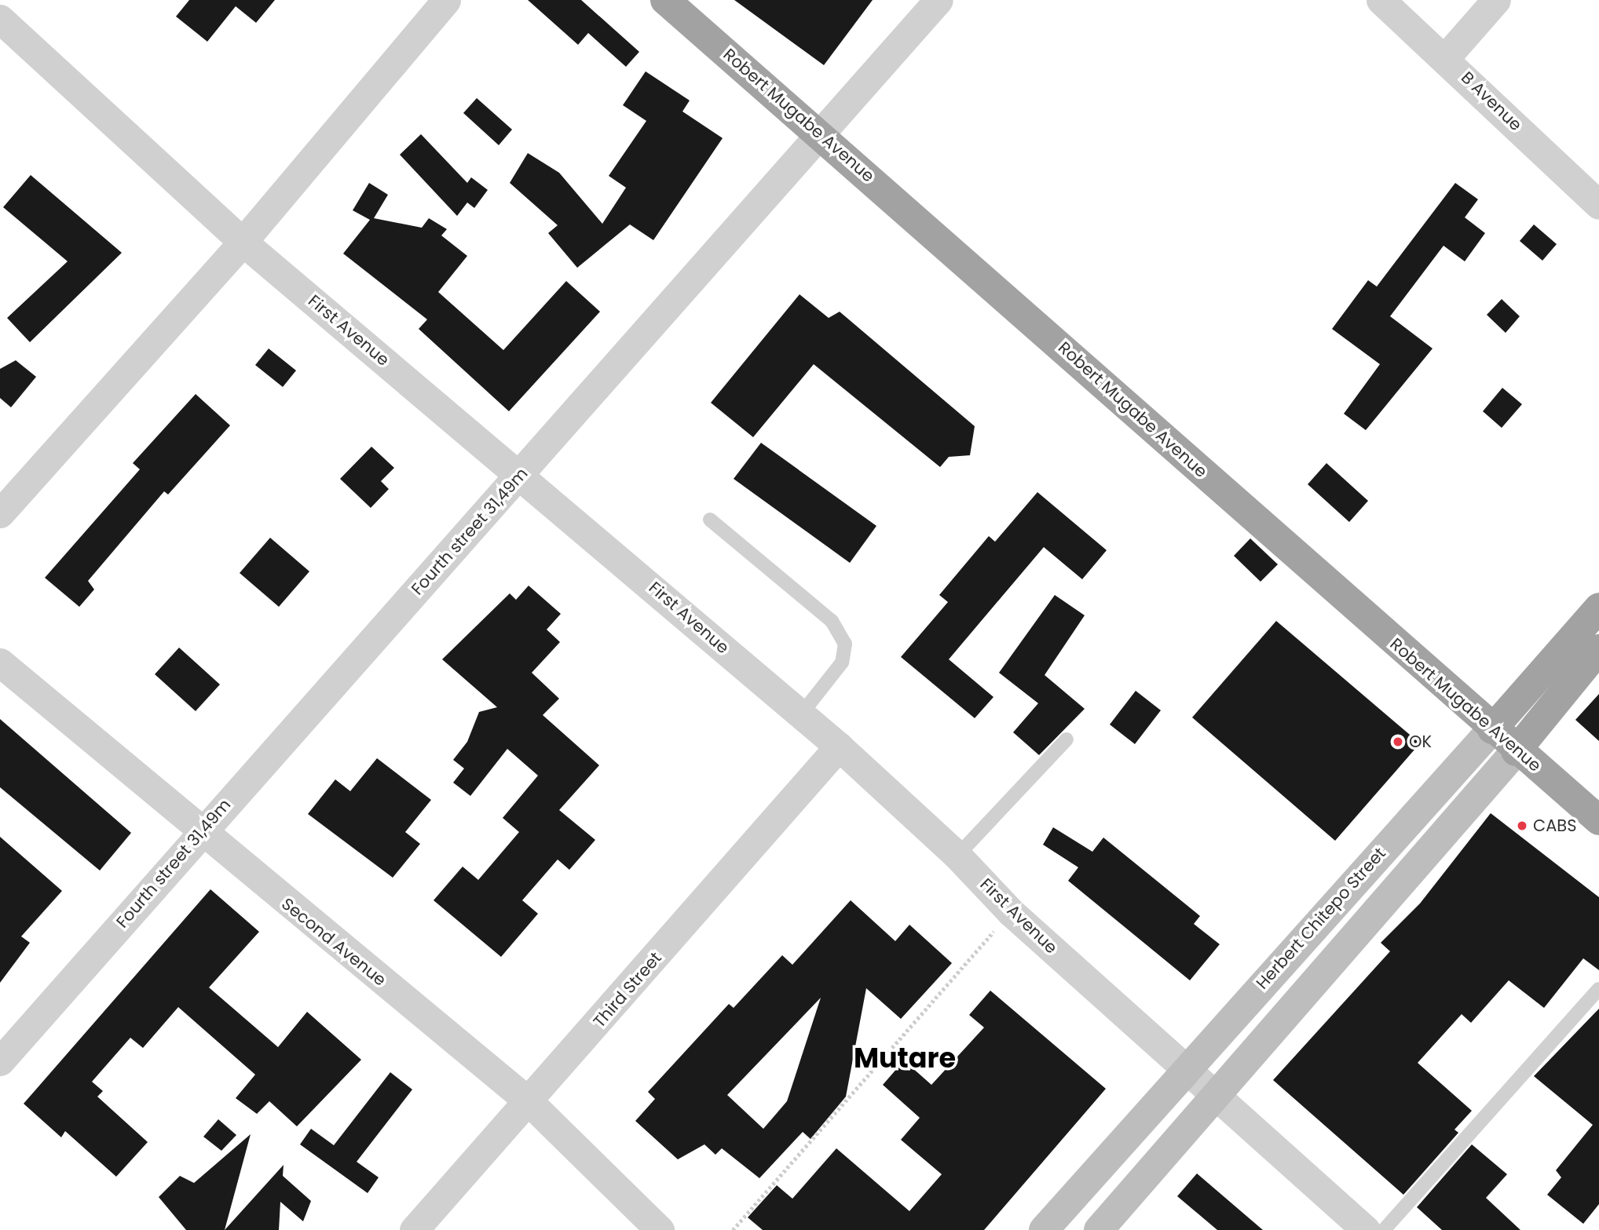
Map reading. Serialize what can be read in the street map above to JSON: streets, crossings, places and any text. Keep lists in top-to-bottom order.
{
  "streets": {
    "highway": ["Robert Mugabe Avenue", "Herbert Chitepo Street"],
    "street": [
      "B Avenue",
      "First Avenue",
      "Fourth street 31,49m",
      "Second Avenue",
      "Third Street"
    ]
  },
  "crossings": [
    ["Robert Mugabe Avenue", "Fourth street 31,49m"],
    ["Robert Mugabe Avenue", "Herbert Chitepo Street"],
    ["First Avenue", "Fourth street 31,49m"],
    ["First Avenue", "Herbert Chitepo Street"],
    ["First Avenue", "Third Street"],
    ["Fourth street 31,49m", "Second Avenue"],
    ["Second Avenue", "Third Street"]
  ],
  "districts": ["Mutare"],
  "places": ["OK", "CABS"]
}
